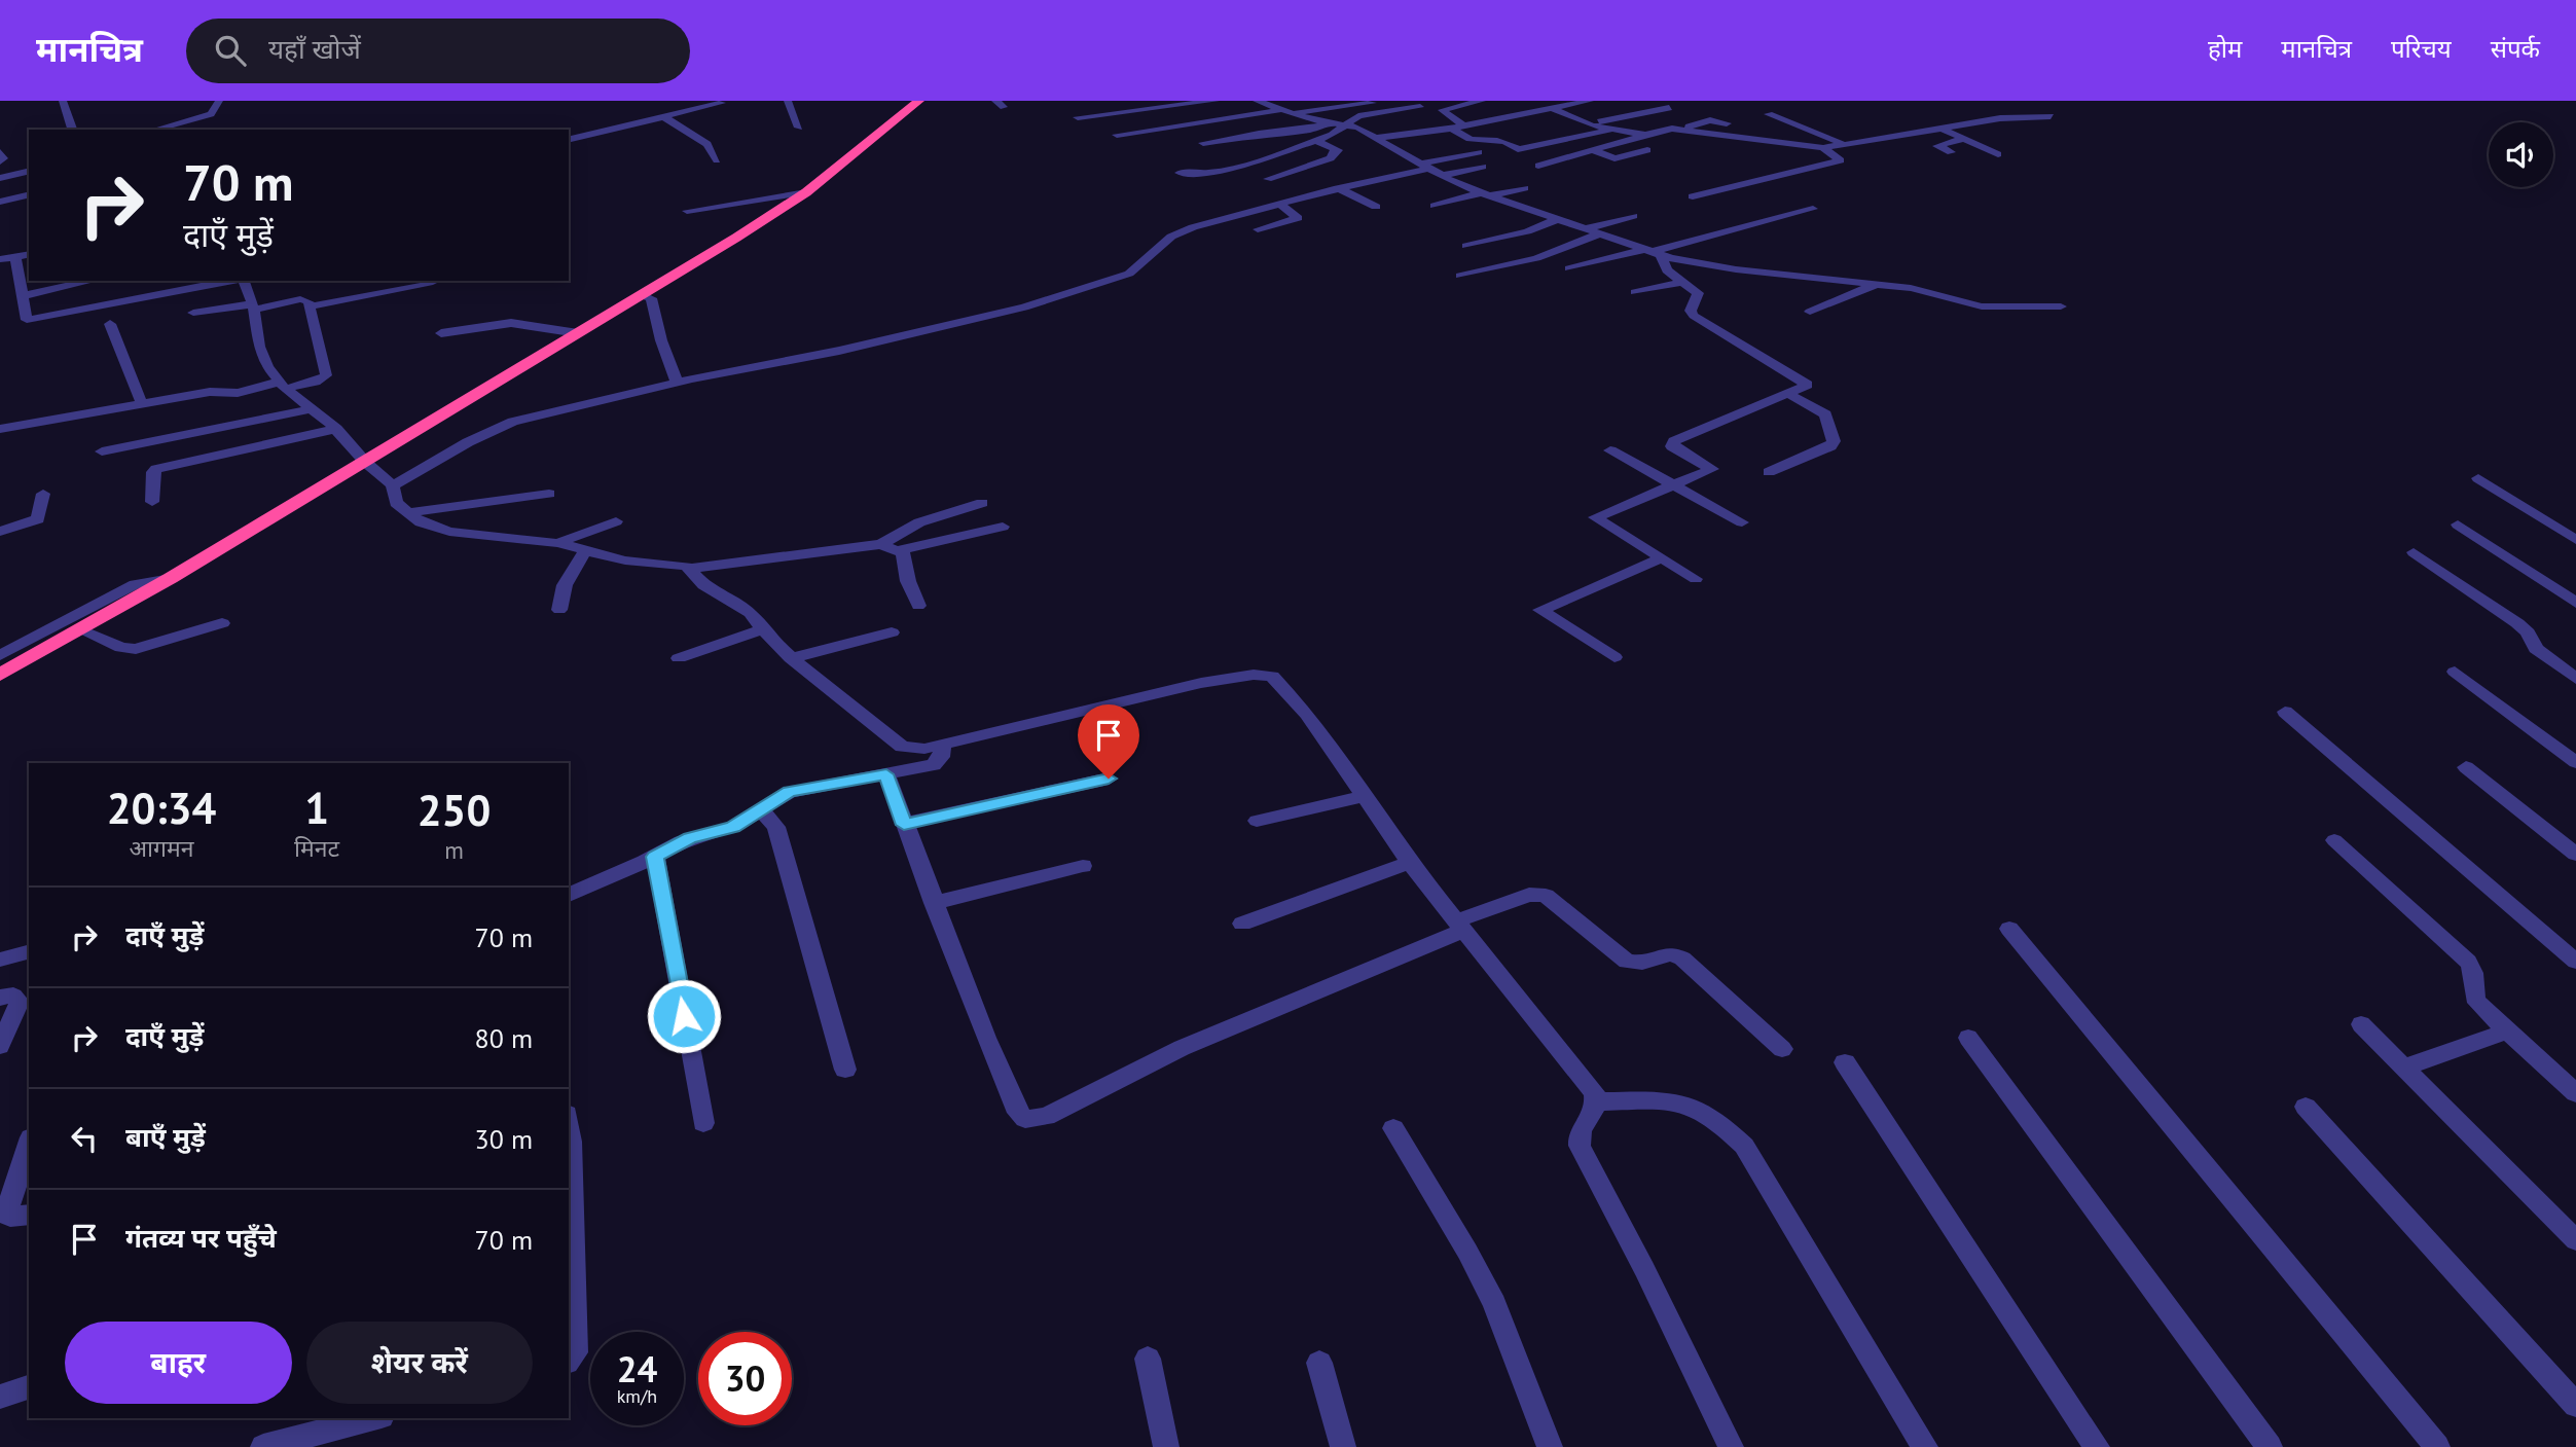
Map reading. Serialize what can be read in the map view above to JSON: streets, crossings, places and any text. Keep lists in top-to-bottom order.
{
  "page": {
    "header": "मानचित्र",
    "search": "यहाँ खोजें",
    "nav": [
      "होम",
      "मानचित्र",
      "परिचय",
      "संपर्क"
    ],
    "turn": ["70 m", "दाएँ मुड़ें"],
    "eta": [
      "20:34",
      "आगमन",
      "1",
      "मिनट",
      "250",
      "m"
    ],
    "list": [
      {
        "name": "दाएँ मुड़ें",
        "value": "70 m"
      },
      {
        "name": "दाएँ मुड़ें",
        "value": "80 m"
      },
      {
        "name": "बाएँ मुड़ें",
        "value": "30 m"
      },
      {
        "name": "गंतव्य पर पहुँचे",
        "value": "70 m"
      }
    ],
    "buttons": ["बाहर", "शेयर करें"],
    "speed": "24 km/h",
    "limit": "30"
  }
}
